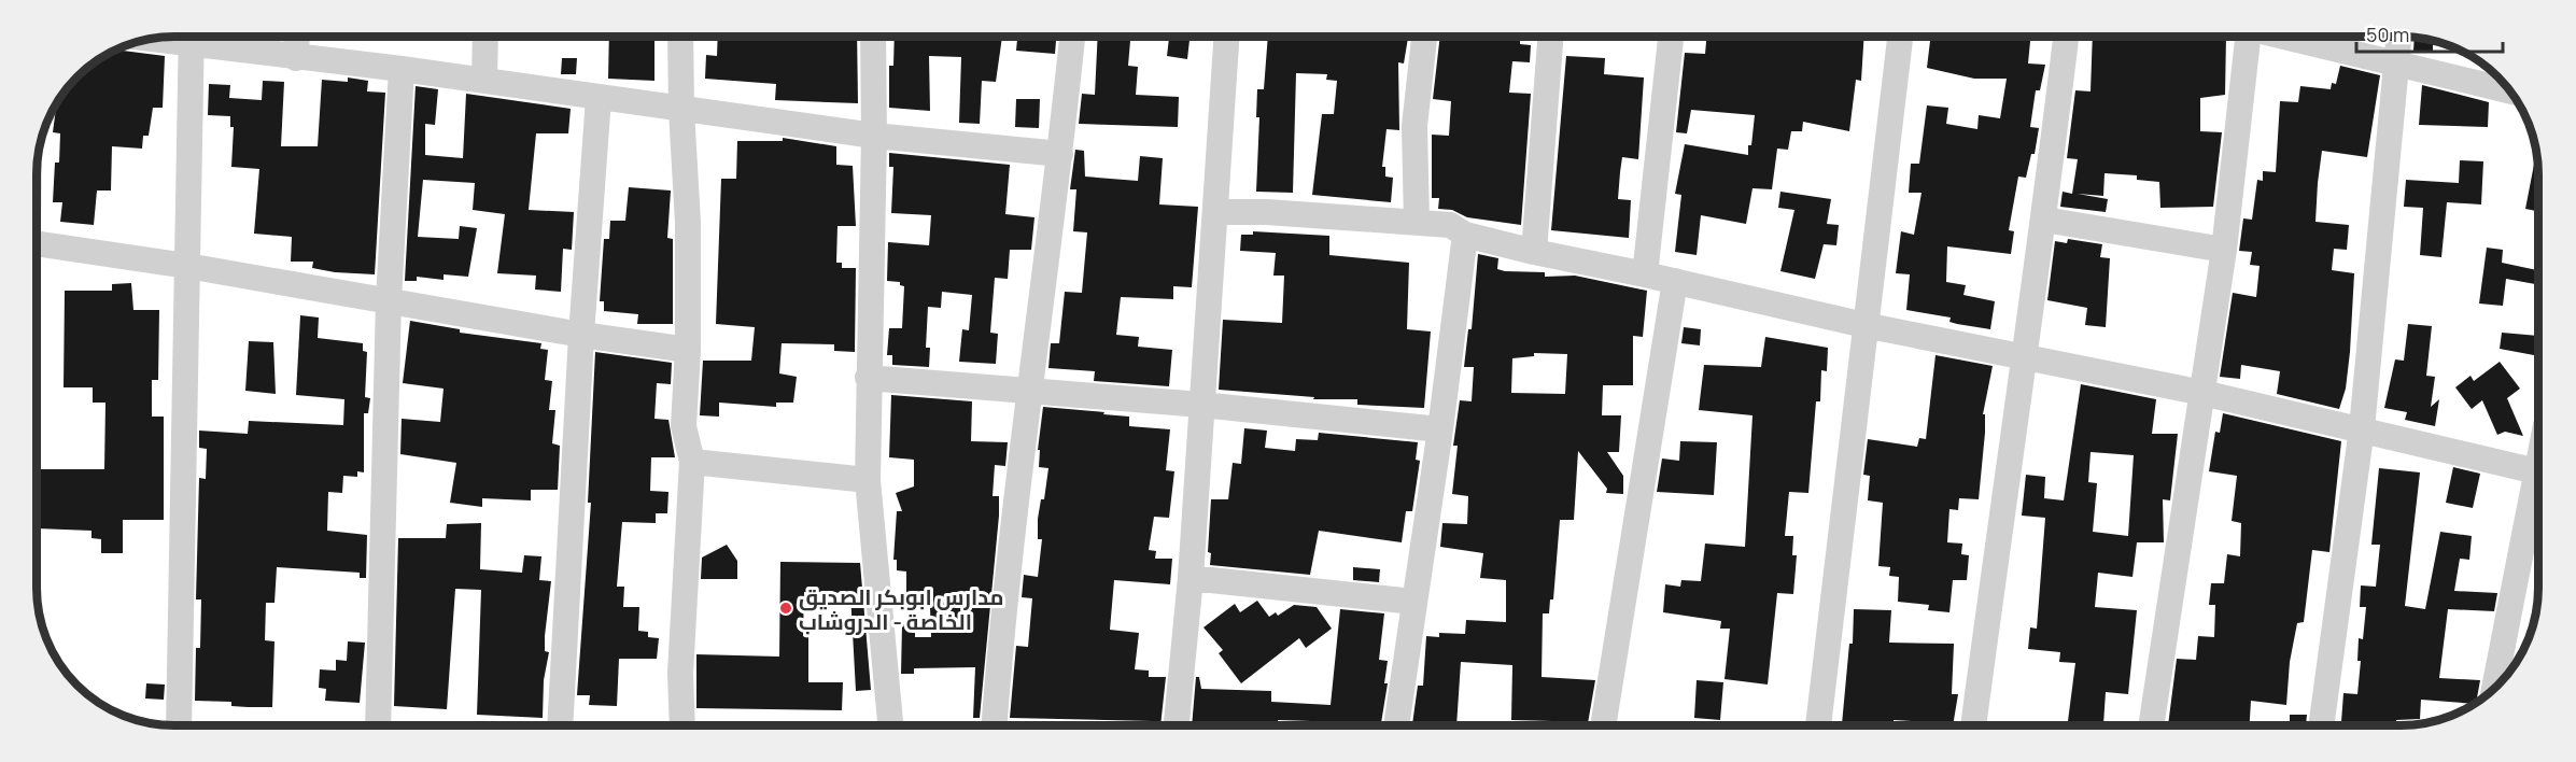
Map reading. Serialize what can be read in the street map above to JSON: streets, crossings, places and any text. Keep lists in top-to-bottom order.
{
  "places": ["مدارس ابوبكر الصديق الخاصة - الدروشاب"],
  "scale_bar": "50 m"
}
